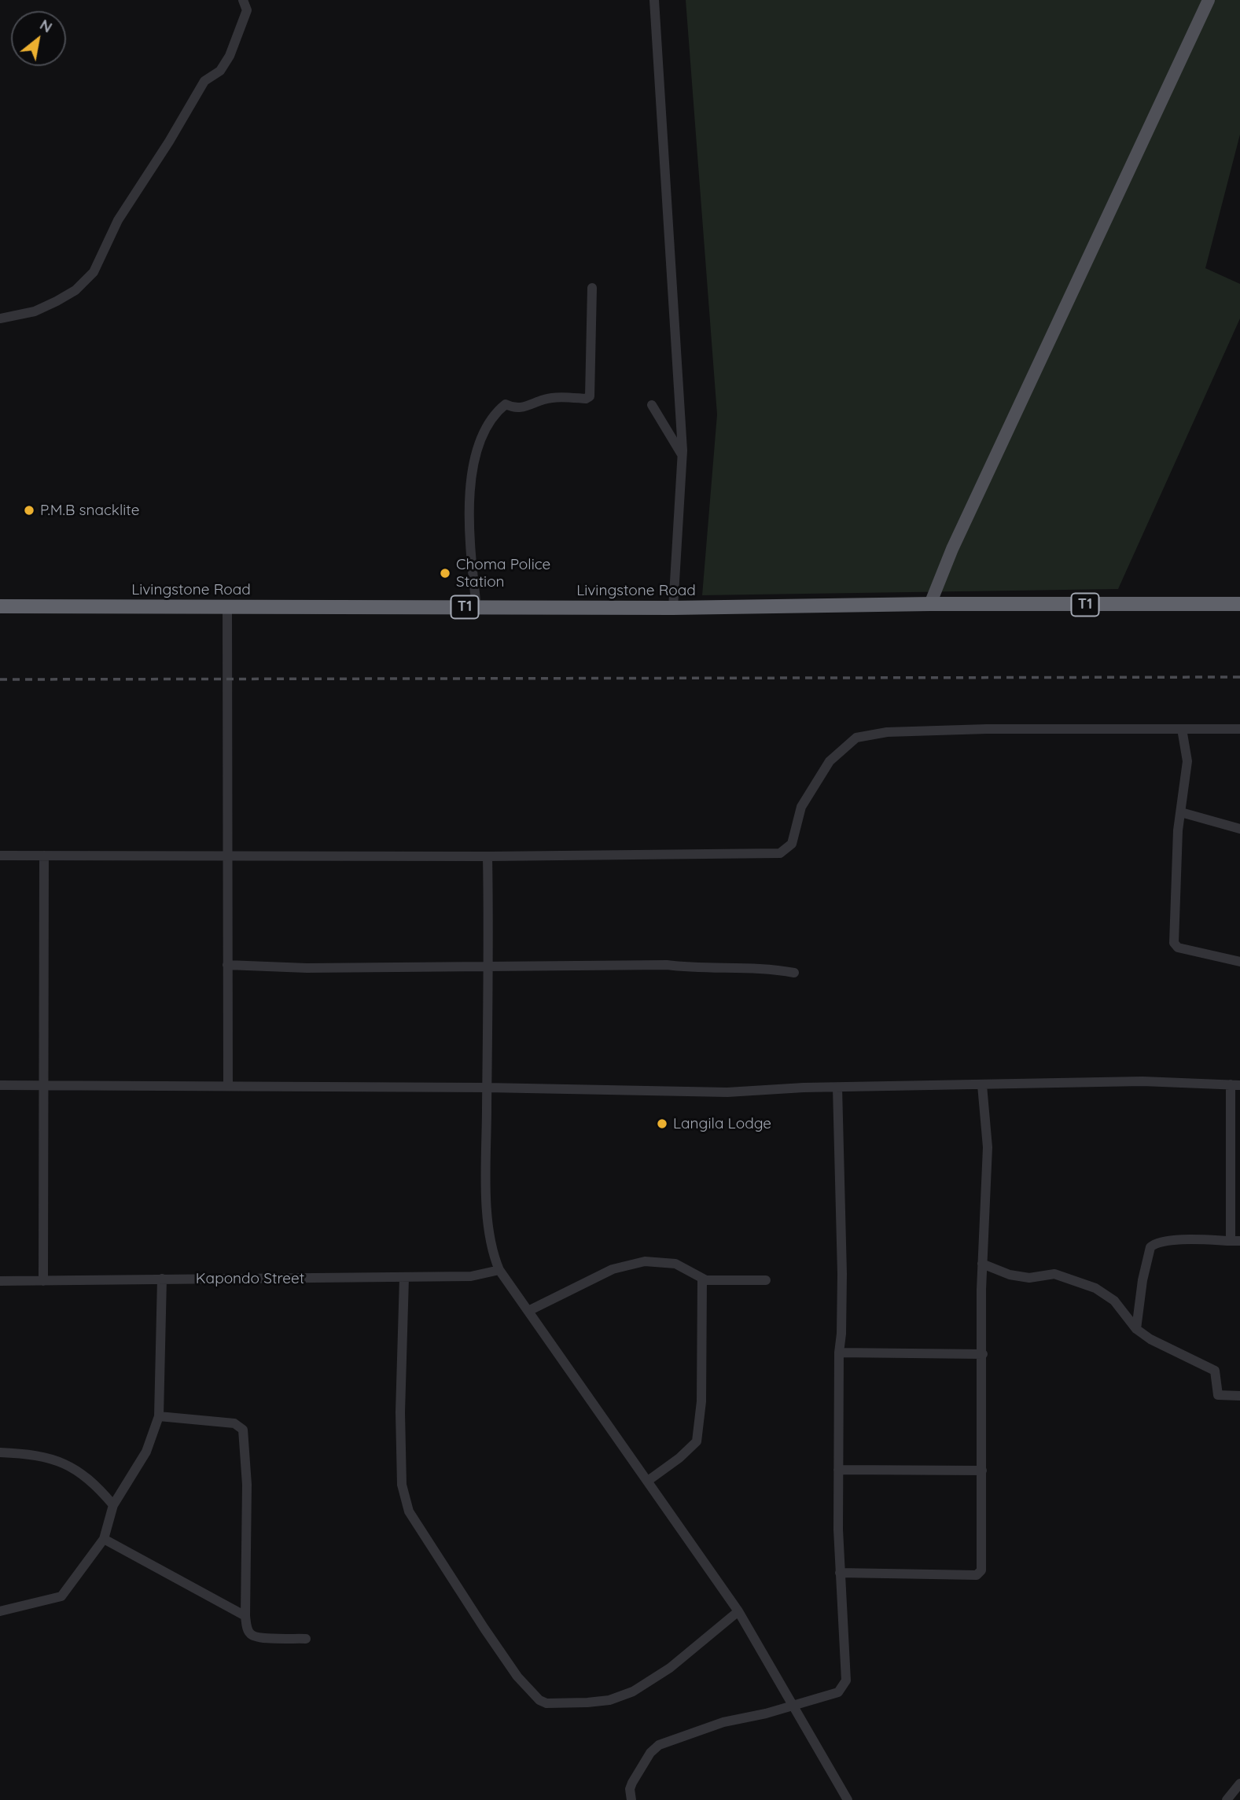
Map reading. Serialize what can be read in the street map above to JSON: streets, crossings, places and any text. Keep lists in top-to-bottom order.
{
  "streets": {
    "highway": ["Livingstone Road", "T1"],
    "street": ["Kapondo Street"]
  },
  "places": ["P.M.B snacklite", "Choma Police Station", "Langila Lodge"],
  "north": "top right"
}
